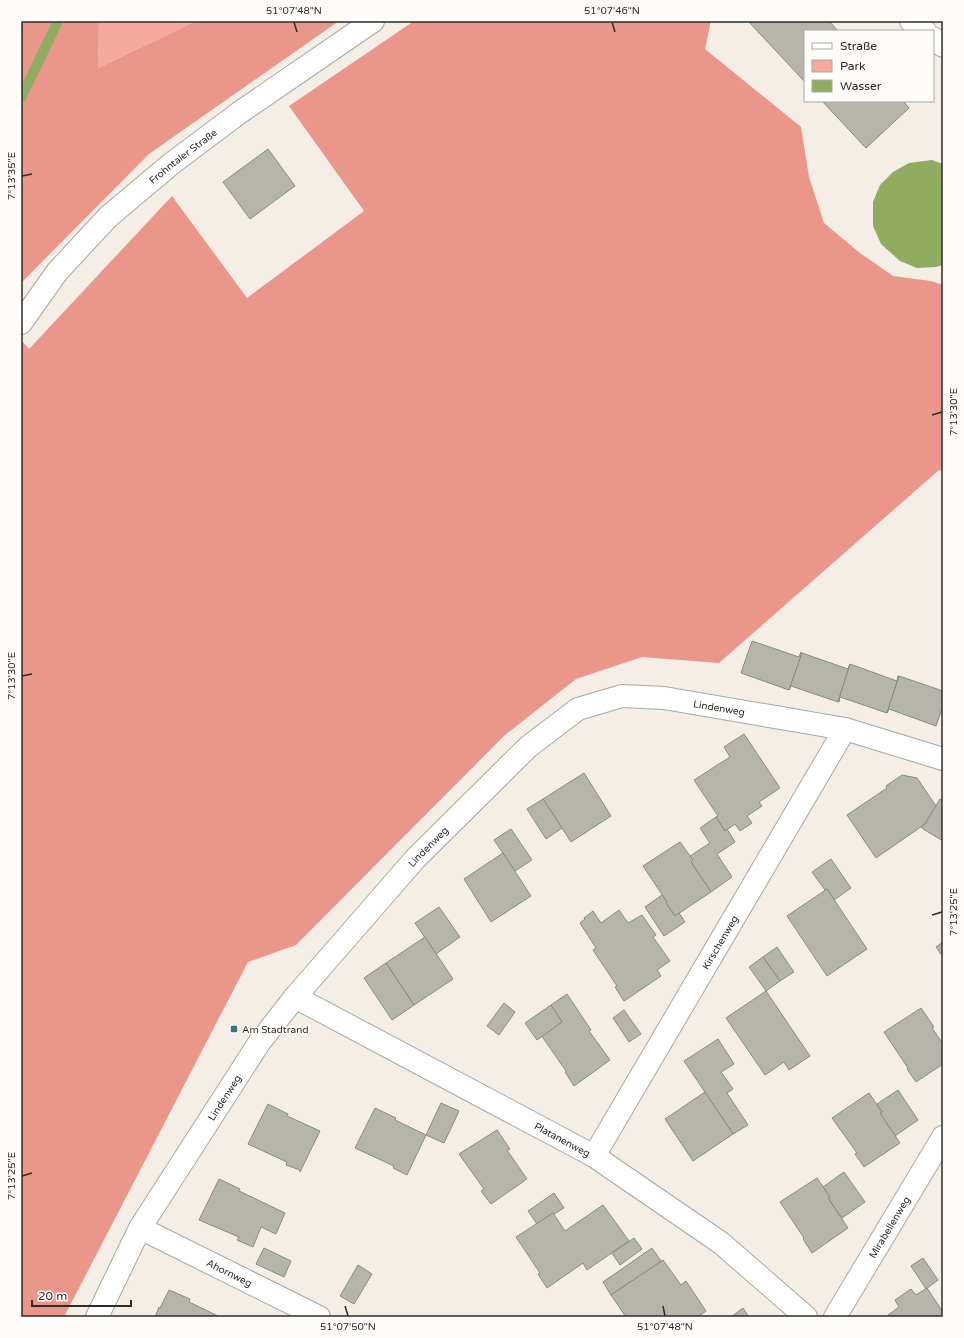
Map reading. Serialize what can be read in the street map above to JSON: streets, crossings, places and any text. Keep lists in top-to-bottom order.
{
  "streets": {
    "street": [
      "Frohntaler Straße",
      "Lindenweg",
      "Kirschenweg",
      "Platanenweg",
      "Mirabellenweg",
      "Ahornweg"
    ]
  },
  "crossings": [
    ["Lindenweg", "Kirschenweg"],
    ["Lindenweg", "Platanenweg"],
    ["Lindenweg", "Ahornweg"],
    ["Kirschenweg", "Platanenweg"]
  ],
  "places": {
    "transit": ["Am Stadtrand"]
  },
  "legend": ["Straße", "Park", "Wasser"],
  "scale_bar": "20 m",
  "coordinates": [
    "51°07'48\"N",
    "51°07'46\"N",
    "7°13'35\"E",
    "7°13'30\"E",
    "7°13'25\"E",
    "51°07'50\"N"
  ]
}
